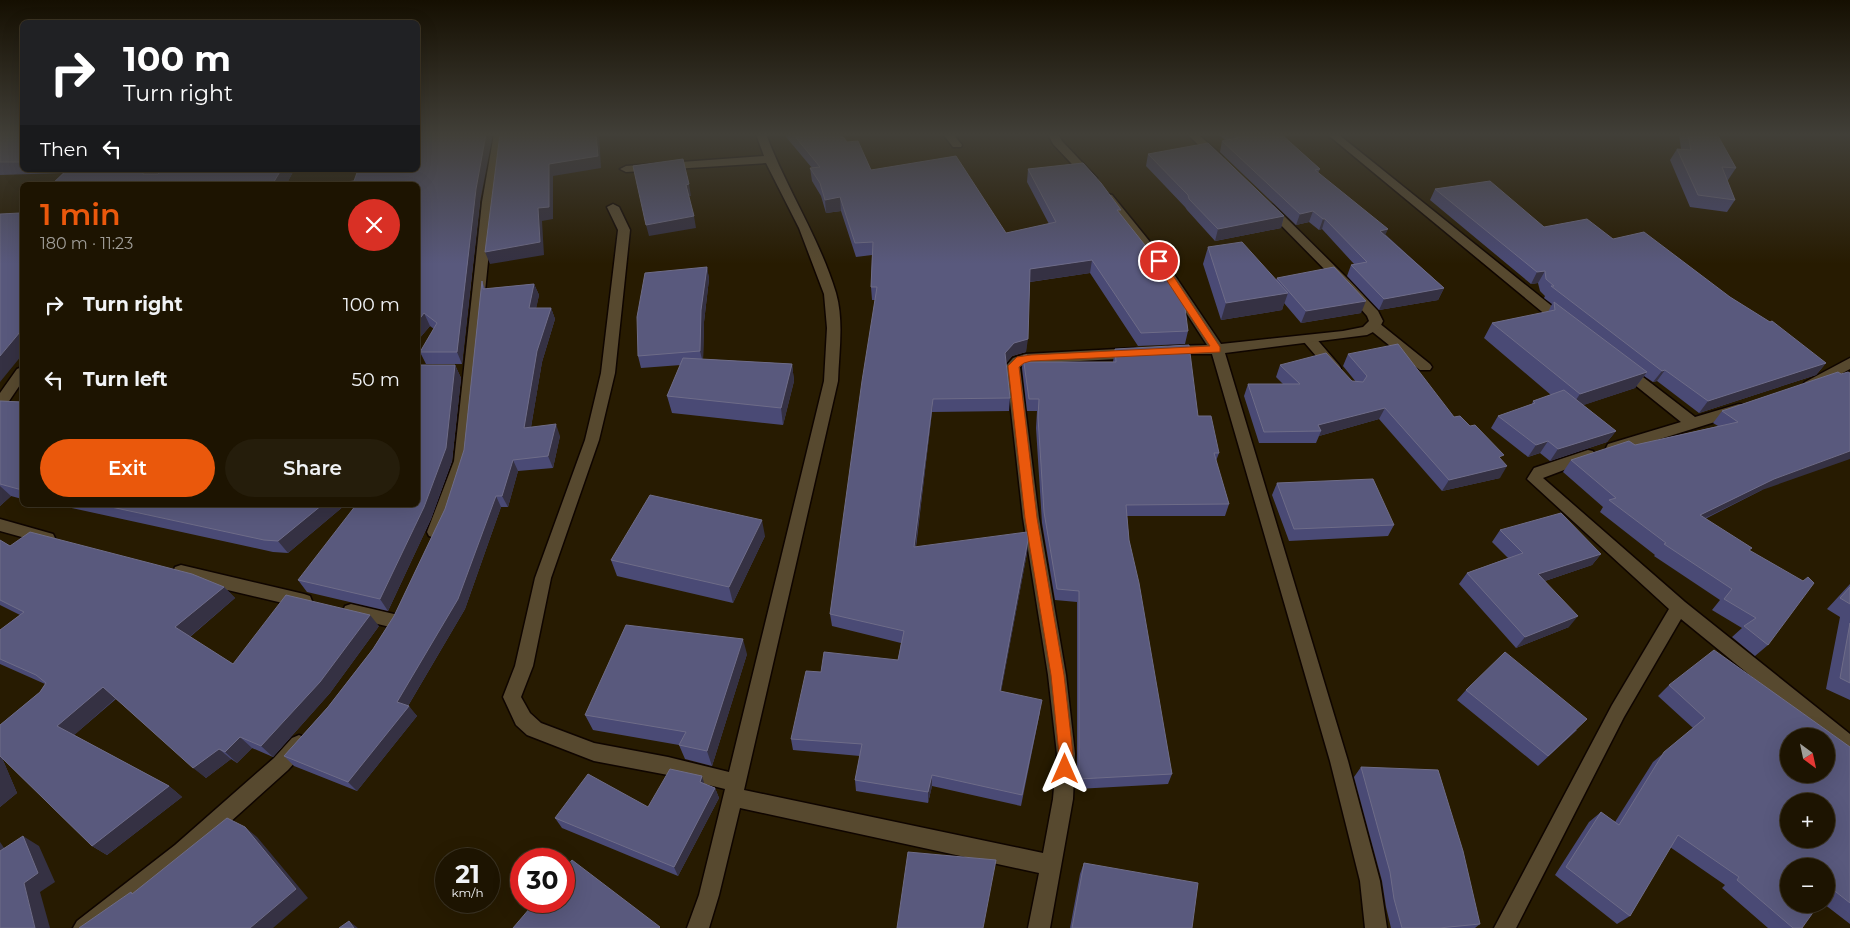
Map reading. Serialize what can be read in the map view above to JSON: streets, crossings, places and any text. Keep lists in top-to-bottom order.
{
  "north": "bottom right",
  "page": {
    "turn": ["100 m", "Turn right"],
    "then": "Then",
    "heading": ["1 min", "180 m · 11:23"],
    "list": [
      {
        "name": "Turn right",
        "value": "100 m"
      },
      {
        "name": "Turn left",
        "value": "50 m"
      }
    ],
    "buttons": ["Exit", "Share"],
    "map_buttons": ["+", "−"],
    "speed": "21 km/h",
    "limit": "30"
  }
}
